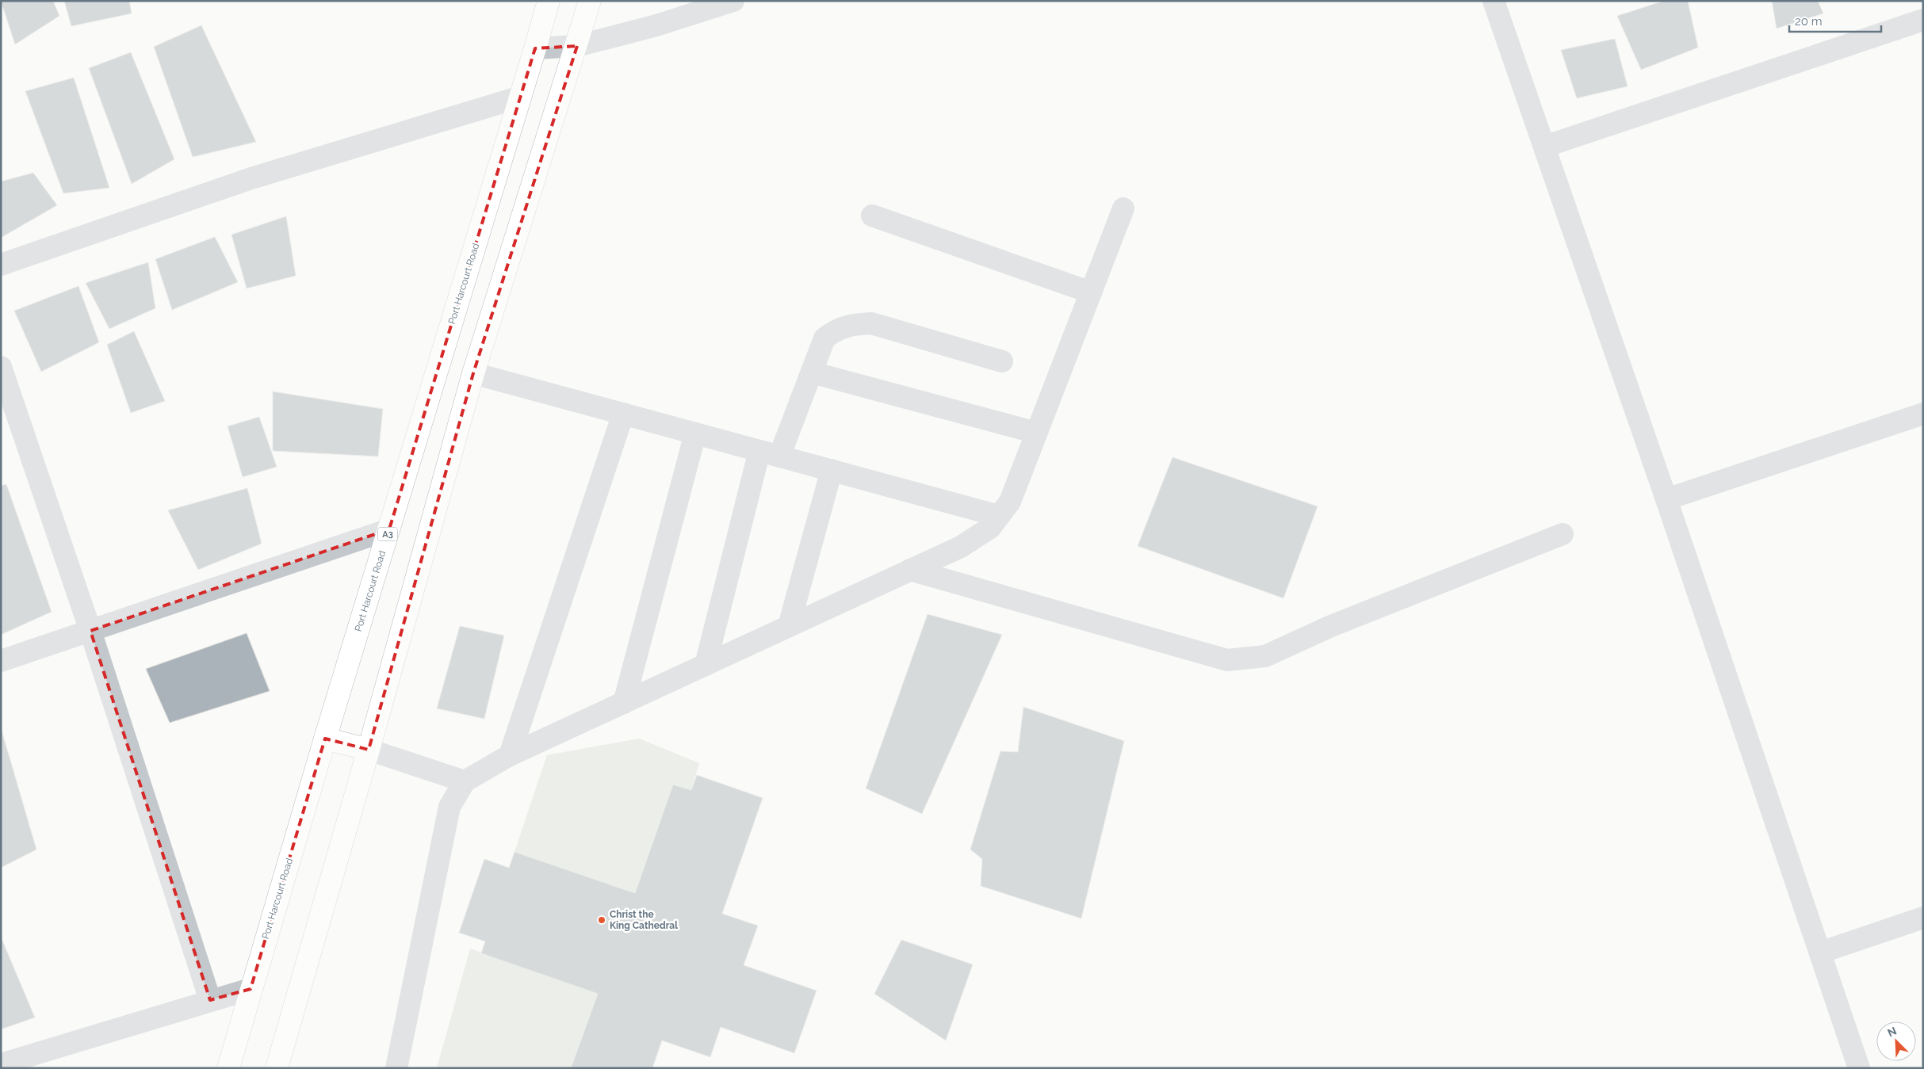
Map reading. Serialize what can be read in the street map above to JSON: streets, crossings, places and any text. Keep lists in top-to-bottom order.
{
  "streets": {
    "highway": ["Port Harcourt Road", "A3"]
  },
  "places": ["Christ the King Cathedral"],
  "scale_bar": "20 m",
  "north": "top left"
}
